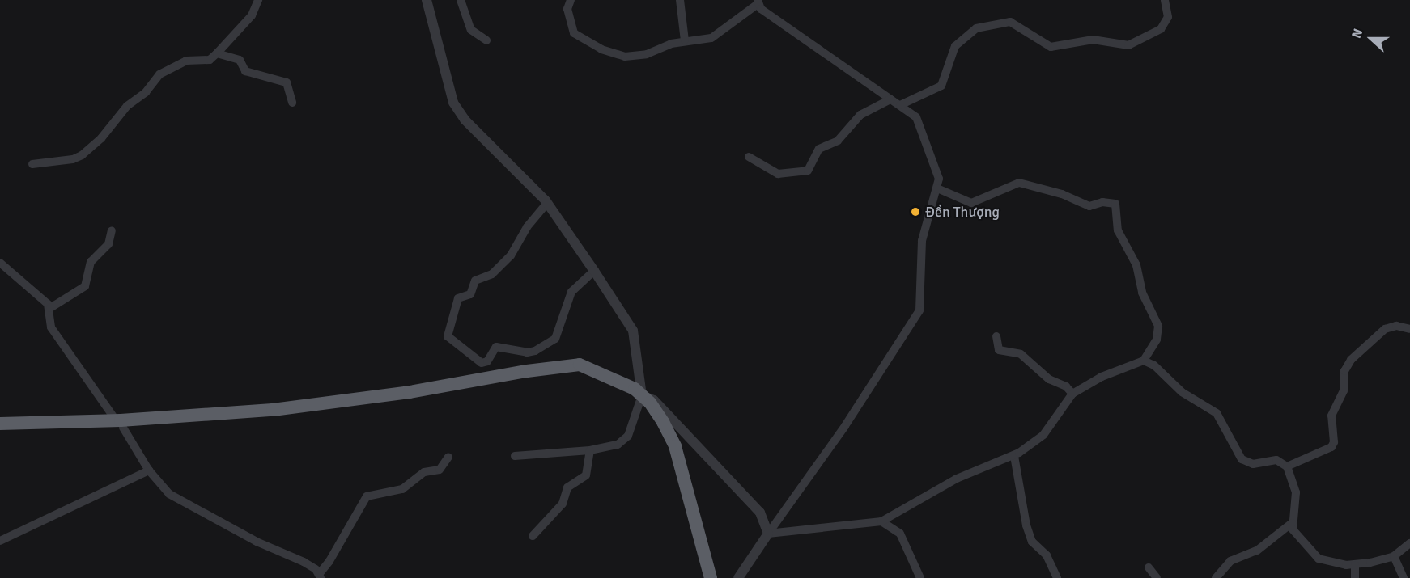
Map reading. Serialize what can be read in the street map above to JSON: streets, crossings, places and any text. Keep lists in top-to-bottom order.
{
  "places": ["Đền Thượng"],
  "north": "left"
}
